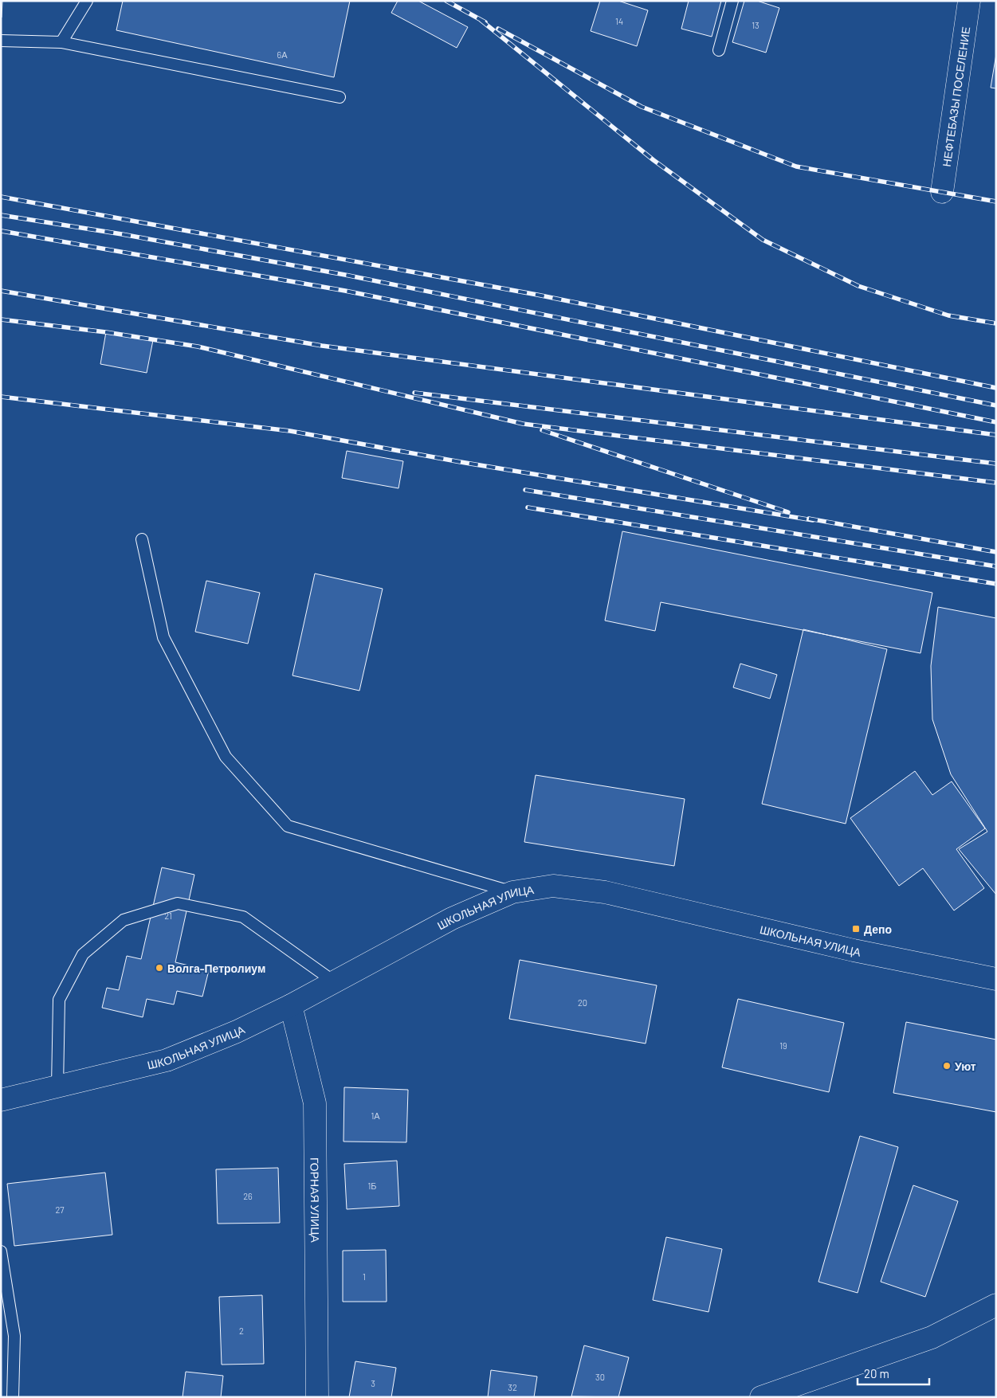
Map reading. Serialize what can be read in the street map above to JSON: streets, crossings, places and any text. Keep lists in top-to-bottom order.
{
  "streets": {
    "main road": ["НЕФТЕБАЗЫ ПОСЕЛЕНИЕ", "ШКОЛЬНАЯ УЛИЦА", "ГОРНАЯ УЛИЦА"]
  },
  "crossings": [
    ["ШКОЛЬНАЯ УЛИЦА", "ГОРНАЯ УЛИЦА"]
  ],
  "places": {
    "transit": ["Депо"],
    "other": ["Волга-Петролиум", "Уют"]
  },
  "house_numbers": [
    "14",
    "13",
    "6А",
    "21",
    "20",
    "19",
    "1А",
    "1Б",
    "26",
    "27",
    "1",
    "2",
    "30",
    "3",
    "32"
  ],
  "scale_bar": "20 m"
}
